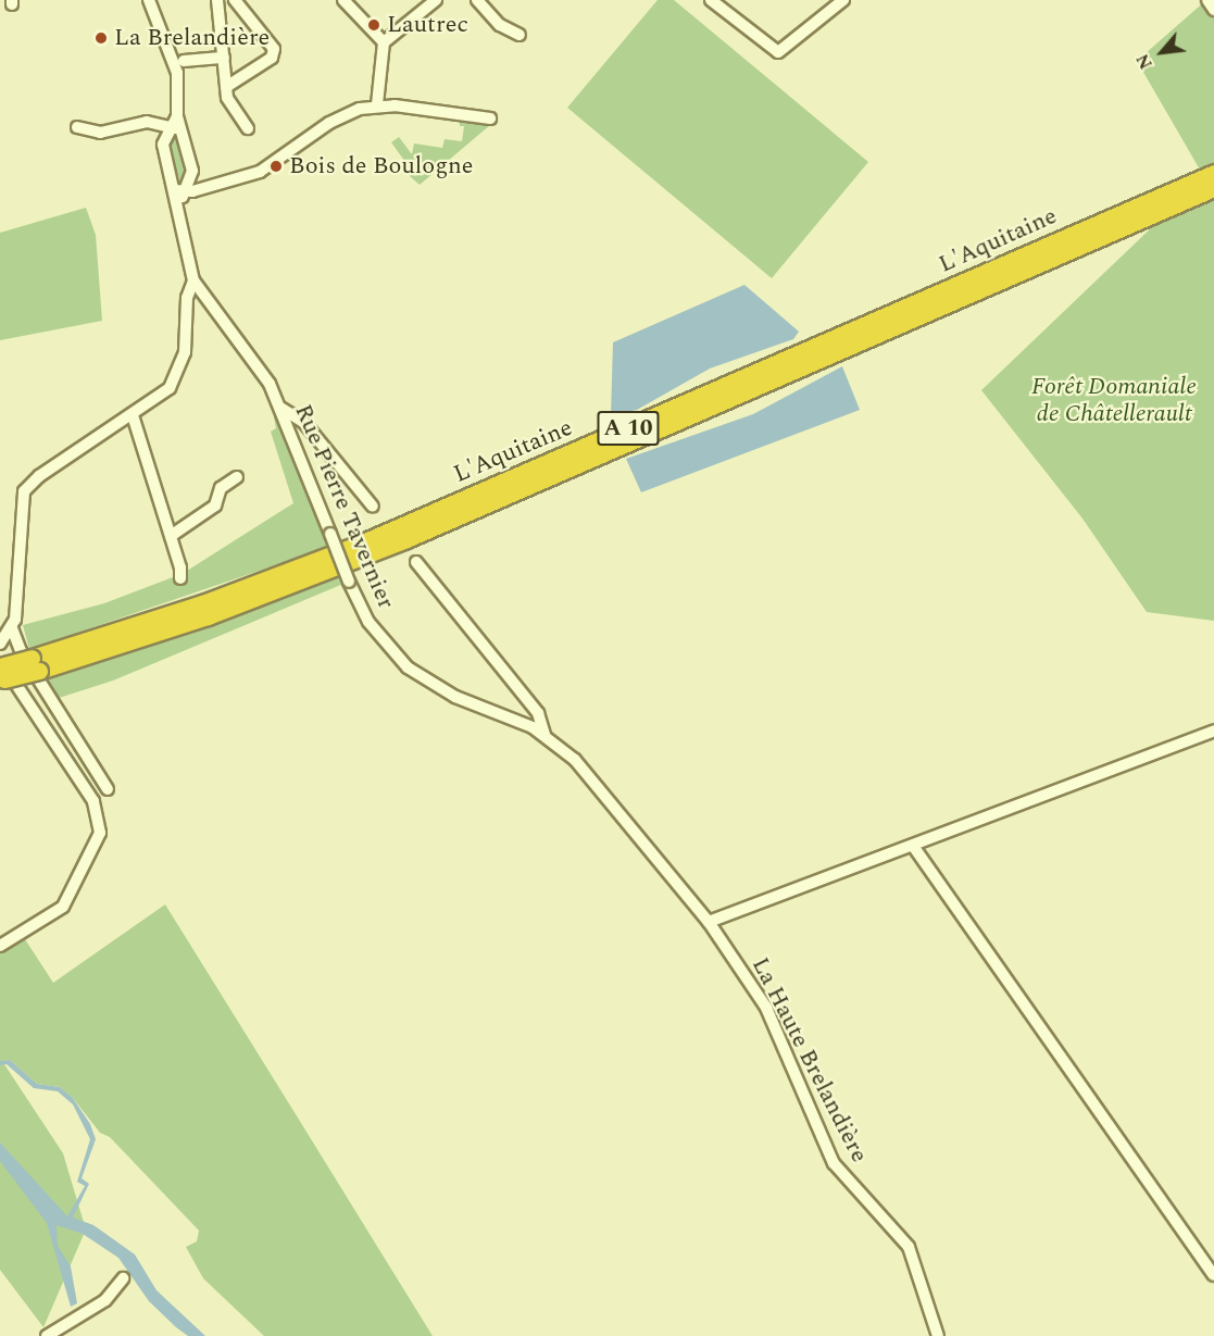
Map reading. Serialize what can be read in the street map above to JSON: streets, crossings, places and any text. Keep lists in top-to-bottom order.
{
  "streets": {
    "highway": ["L'Aquitaine", "A 10"],
    "street": ["Rue Pierre Tavernier", "La Haute Brelandière"]
  },
  "crossings": [
    ["Rue Pierre Tavernier", "La Haute Brelandière"]
  ],
  "parks": ["Forêt Domaniale de Châtellerault"],
  "places": ["Lautrec", "La Brelandière", "Bois de Boulogne"],
  "north": "bottom left"
}
